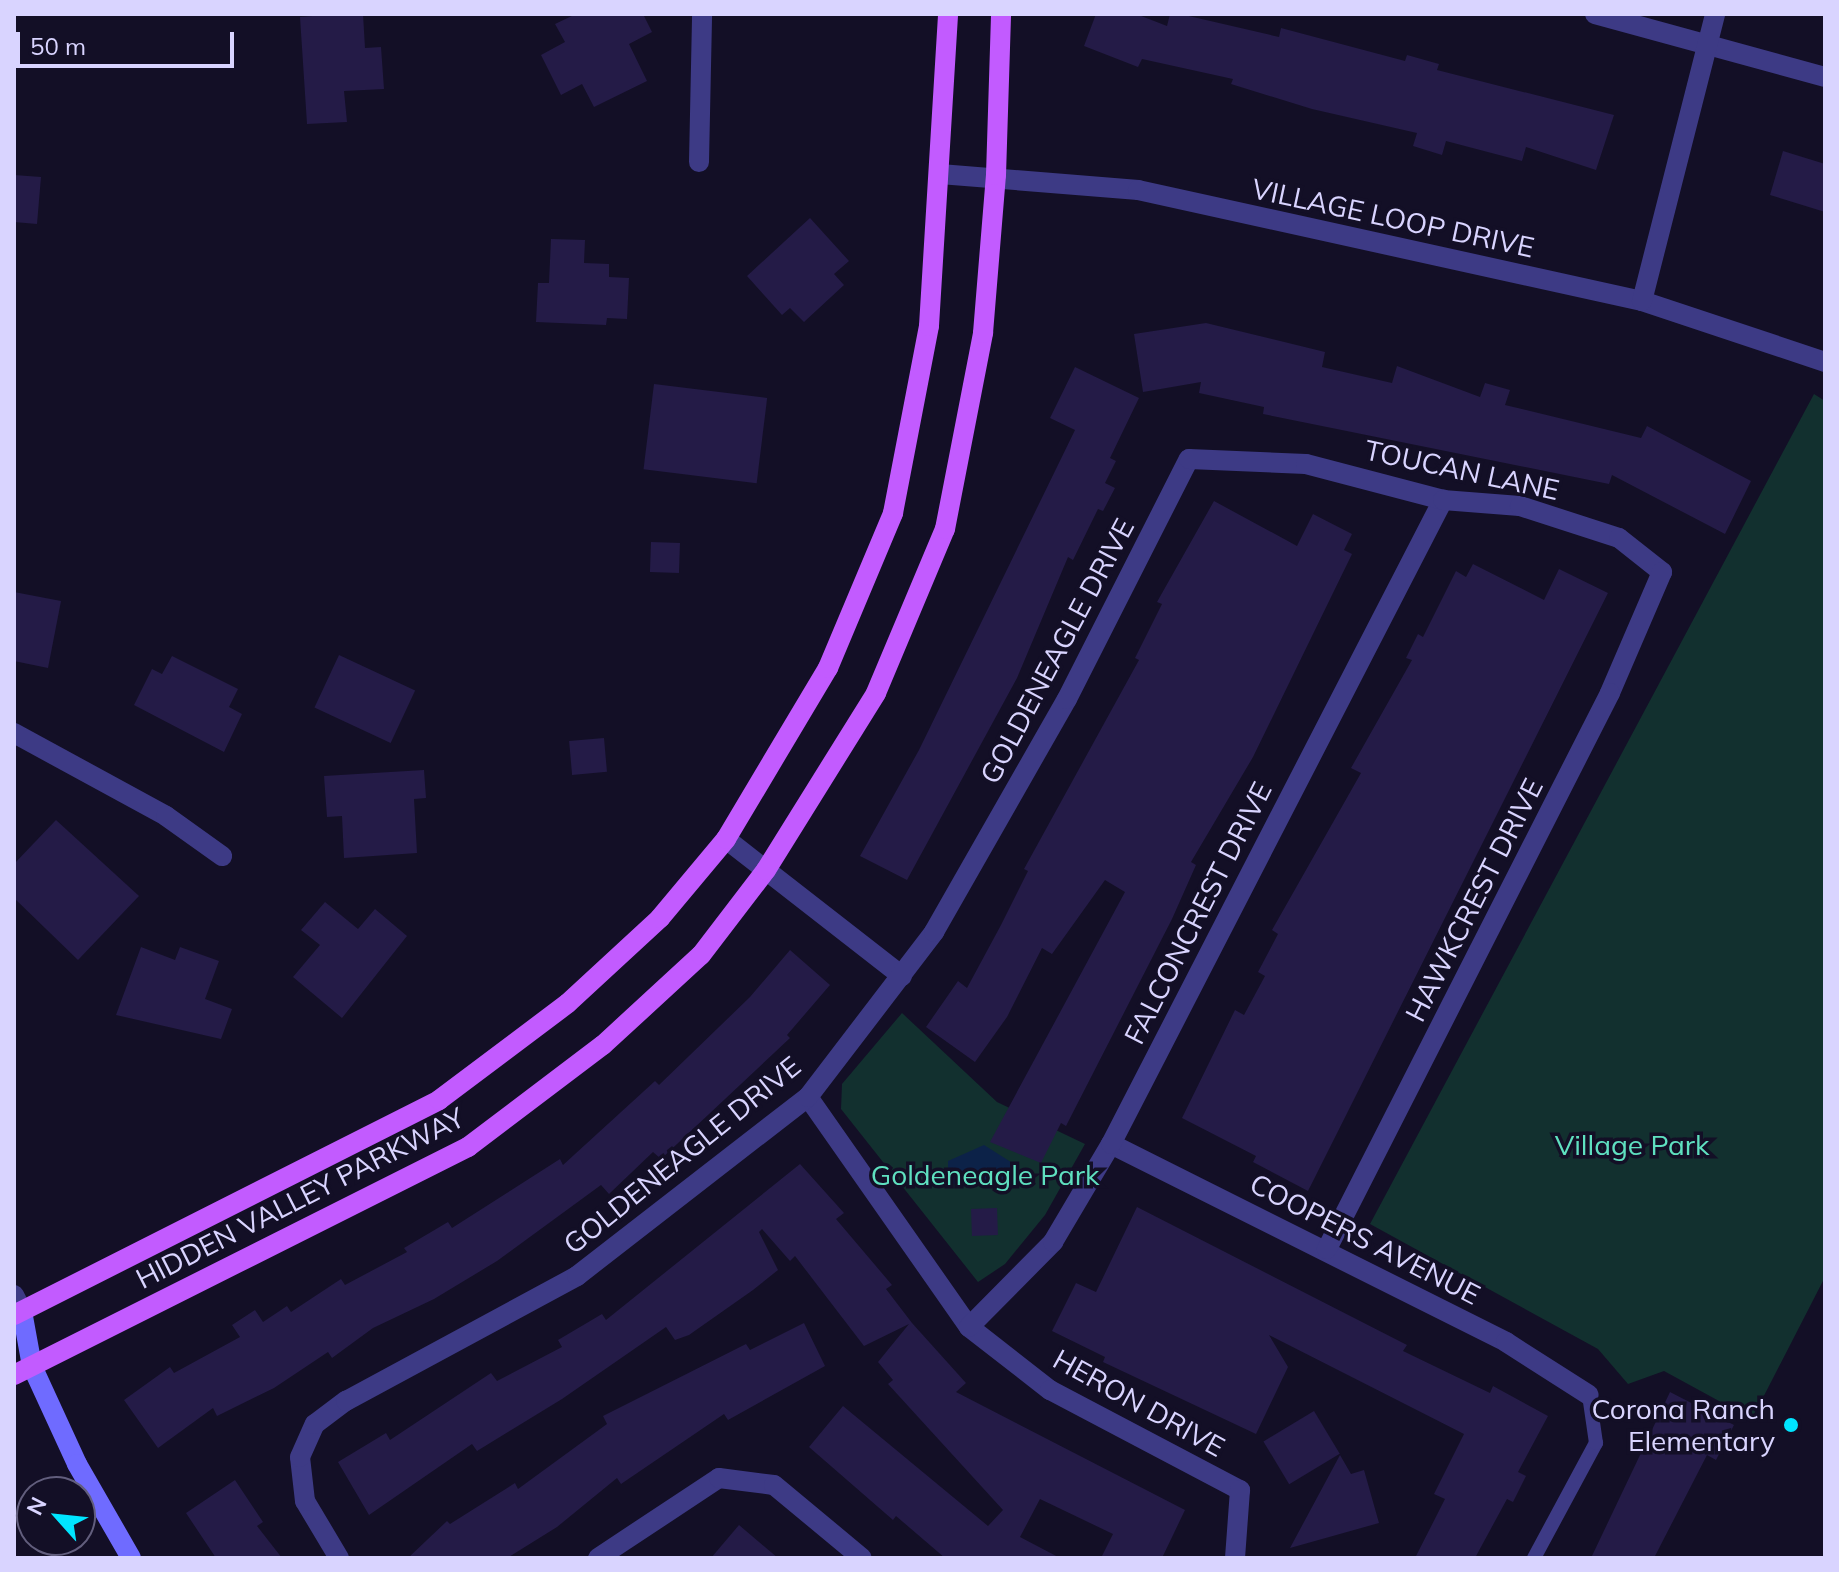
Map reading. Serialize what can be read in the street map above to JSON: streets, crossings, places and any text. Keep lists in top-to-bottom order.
{
  "streets": {
    "main road": ["HIDDEN VALLEY PARKWAY"],
    "street": [
      "VILLAGE LOOP DRIVE",
      "TOUCAN LANE",
      "GOLDENEAGLE DRIVE",
      "HAWKCREST DRIVE",
      "FALCONCREST DRIVE",
      "COOPERS AVENUE",
      "HERON DRIVE"
    ]
  },
  "crossings": [
    ["VILLAGE LOOP DRIVE", "HIDDEN VALLEY PARKWAY"],
    ["TOUCAN LANE", "GOLDENEAGLE DRIVE"],
    ["TOUCAN LANE", "HAWKCREST DRIVE"],
    ["TOUCAN LANE", "FALCONCREST DRIVE"],
    ["GOLDENEAGLE DRIVE", "HERON DRIVE"],
    ["HAWKCREST DRIVE", "COOPERS AVENUE"],
    ["FALCONCREST DRIVE", "COOPERS AVENUE"],
    ["FALCONCREST DRIVE", "HERON DRIVE"]
  ],
  "parks": ["Village Park", "Goldeneagle Park"],
  "places": ["Corona Ranch Elementary"],
  "scale_bar": "50 m",
  "north": "top left"
}
